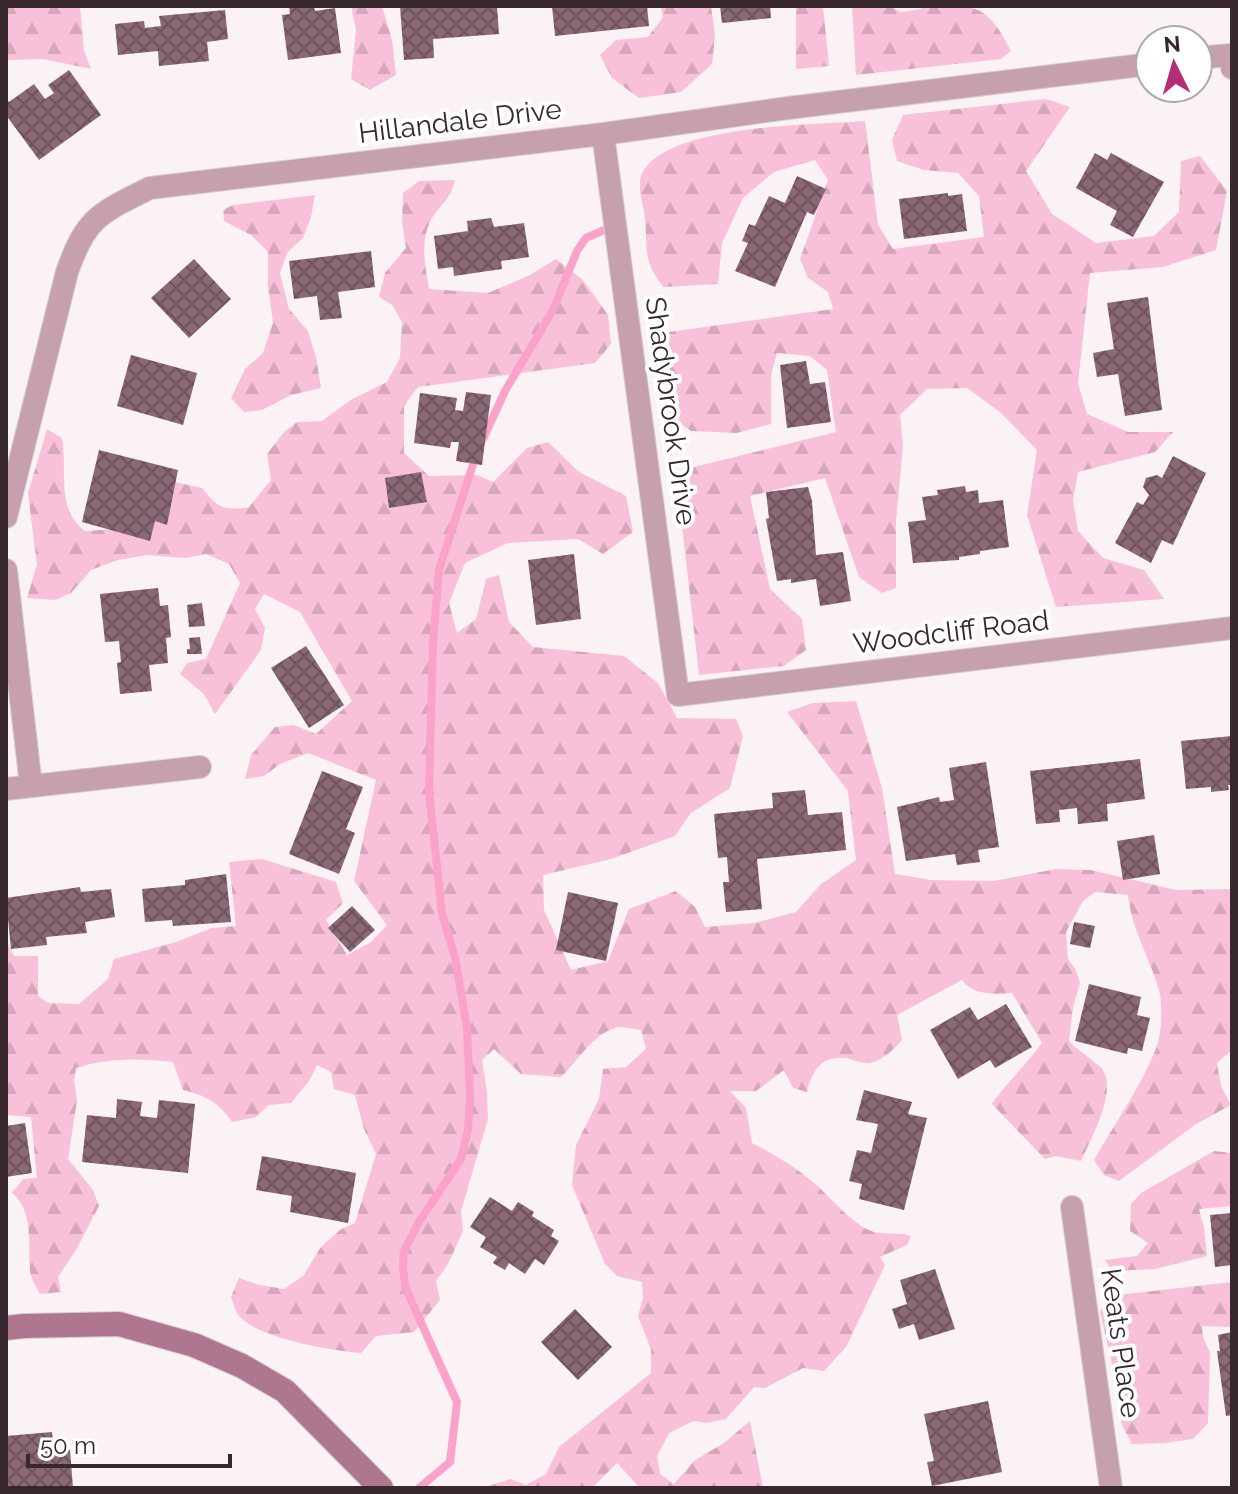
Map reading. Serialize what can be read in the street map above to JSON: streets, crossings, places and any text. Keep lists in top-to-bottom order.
{
  "streets": {
    "street": [
      "Hillandale Drive",
      "Shadybrook Drive",
      "Woodcliff Road",
      "Keats Place"
    ]
  },
  "crossings": [
    ["Hillandale Drive", "Shadybrook Drive"],
    ["Shadybrook Drive", "Woodcliff Road"]
  ],
  "scale_bar": "50 m",
  "north": "top"
}
